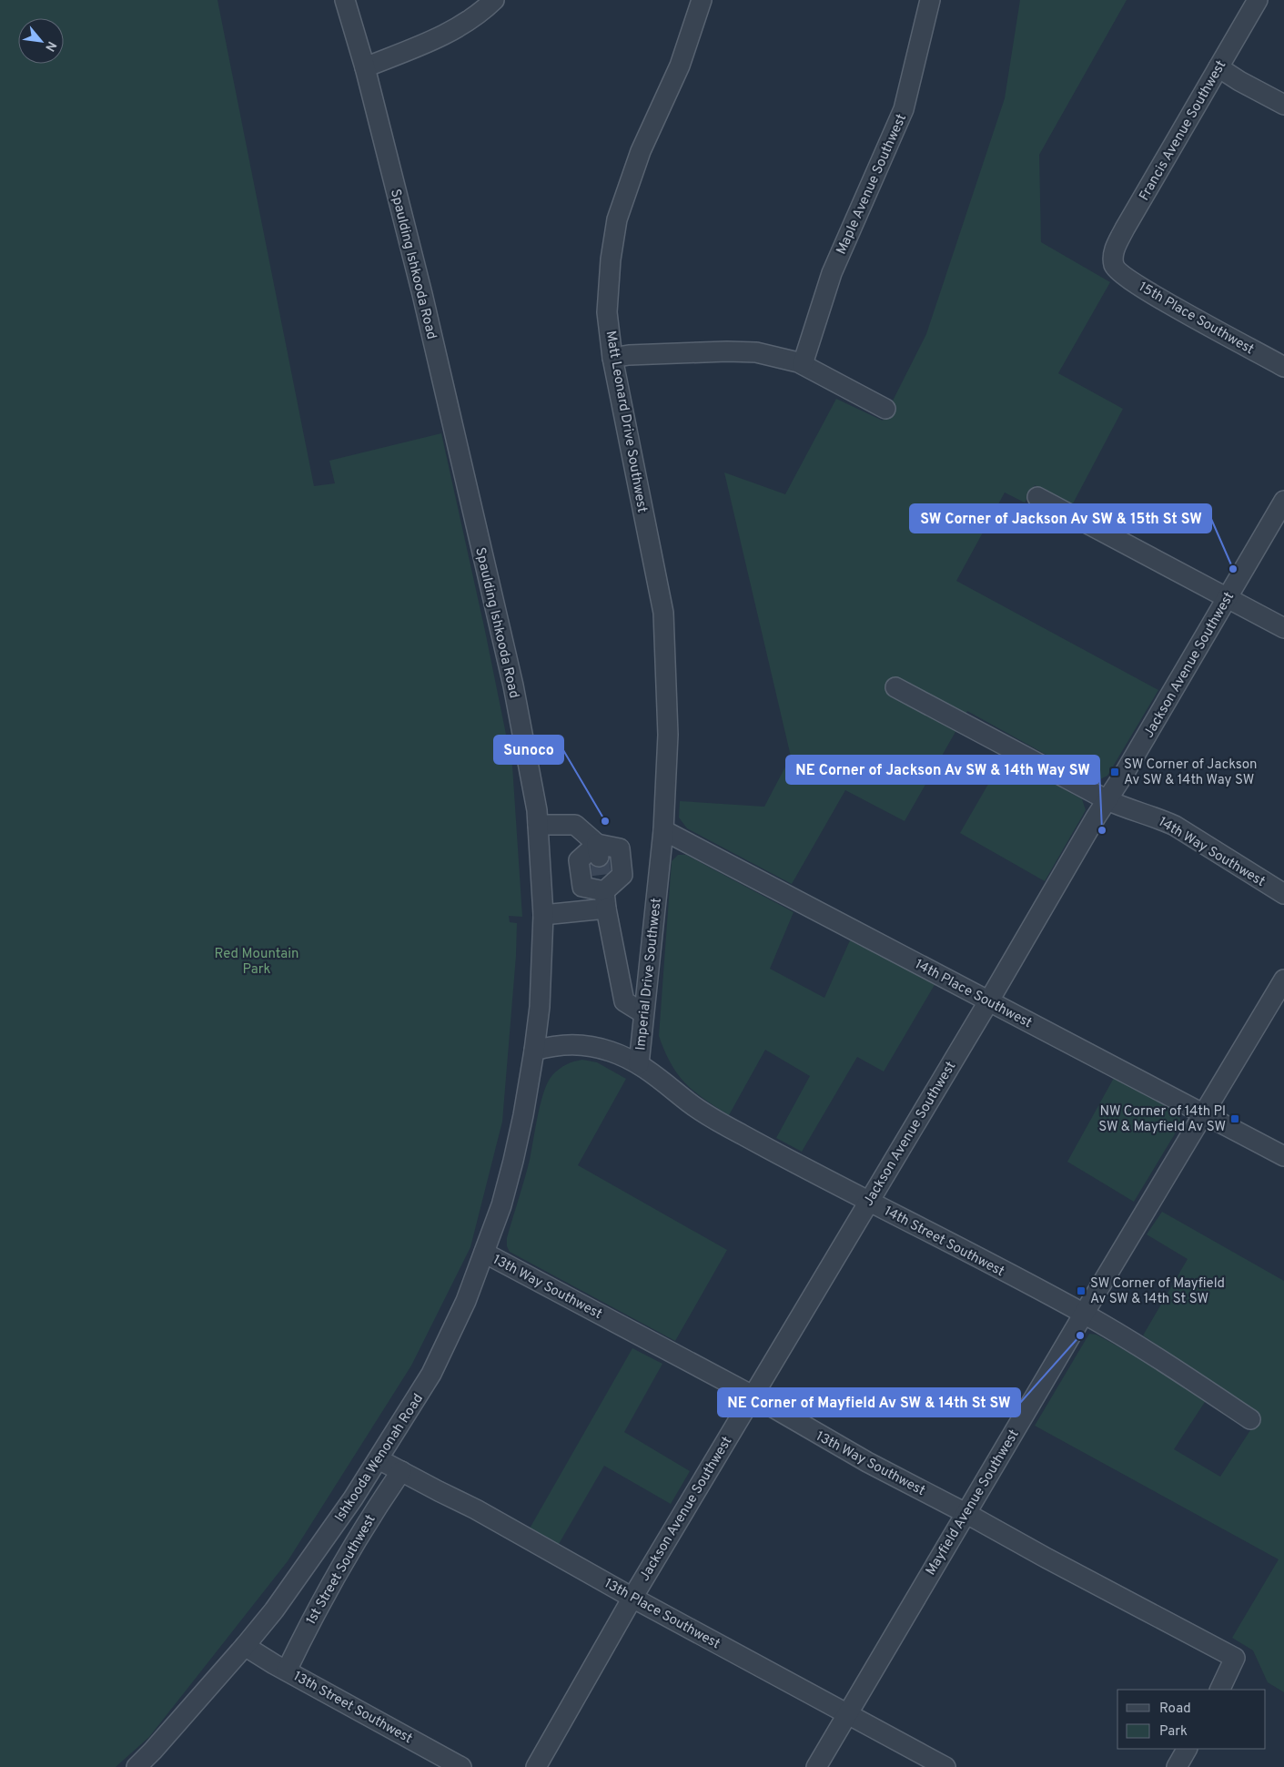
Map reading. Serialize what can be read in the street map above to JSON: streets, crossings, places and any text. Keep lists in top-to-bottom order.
{
  "streets": {
    "street": [
      "Francis Avenue Southwest",
      "Maple Avenue Southwest",
      "Spaulding Ishkooda Road",
      "15th Place Southwest",
      "Matt Leonard Drive Southwest",
      "Jackson Avenue Southwest",
      "14th Way Southwest",
      "Imperial Drive Southwest",
      "14th Place Southwest",
      "14th Street Southwest",
      "13th Way Southwest",
      "Ishkooda Wenonah Road",
      "Mayfield Avenue Southwest",
      "1st Street Southwest",
      "13th Place Southwest",
      "13th Street Southwest"
    ]
  },
  "crossings": [
    ["Francis Avenue Southwest", "15th Place Southwest"],
    ["Spaulding Ishkooda Road", "Imperial Drive Southwest"],
    ["Spaulding Ishkooda Road", "13th Way Southwest"],
    ["Spaulding Ishkooda Road", "Ishkooda Wenonah Road"],
    ["Matt Leonard Drive Southwest", "Imperial Drive Southwest"],
    ["Matt Leonard Drive Southwest", "14th Place Southwest"],
    ["Jackson Avenue Southwest", "14th Way Southwest"],
    ["Jackson Avenue Southwest", "14th Place Southwest"],
    ["Jackson Avenue Southwest", "14th Street Southwest"],
    ["Jackson Avenue Southwest", "13th Way Southwest"],
    ["Jackson Avenue Southwest", "13th Place Southwest"],
    ["Imperial Drive Southwest", "14th Place Southwest"],
    ["Imperial Drive Southwest", "14th Street Southwest"],
    ["14th Place Southwest", "Mayfield Avenue Southwest"],
    ["14th Street Southwest", "Mayfield Avenue Southwest"],
    ["13th Way Southwest", "Ishkooda Wenonah Road"],
    ["13th Way Southwest", "Mayfield Avenue Southwest"],
    ["Ishkooda Wenonah Road", "13th Place Southwest"],
    ["Ishkooda Wenonah Road", "13th Street Southwest"],
    ["Mayfield Avenue Southwest", "13th Place Southwest"],
    ["1st Street Southwest", "13th Place Southwest"],
    ["1st Street Southwest", "13th Street Southwest"]
  ],
  "parks": ["Red Mountain Park"],
  "places": {
    "other": [
      "SW Corner of Jackson Av SW & 15th St SW",
      "Sunoco",
      "NE Corner of Jackson Av SW & 14th Way SW",
      "NE Corner of Mayfield Av SW & 14th St SW"
    ],
    "transit": ["SW Corner of Jackson Av SW & 14th Way SW", "NW Corner of 14th Pl SW & Mayfield Av SW", "SW Corner of Mayfield Av SW & 14th St SW"]
  },
  "legend": ["Road", "Park"],
  "north": "bottom right"
}
